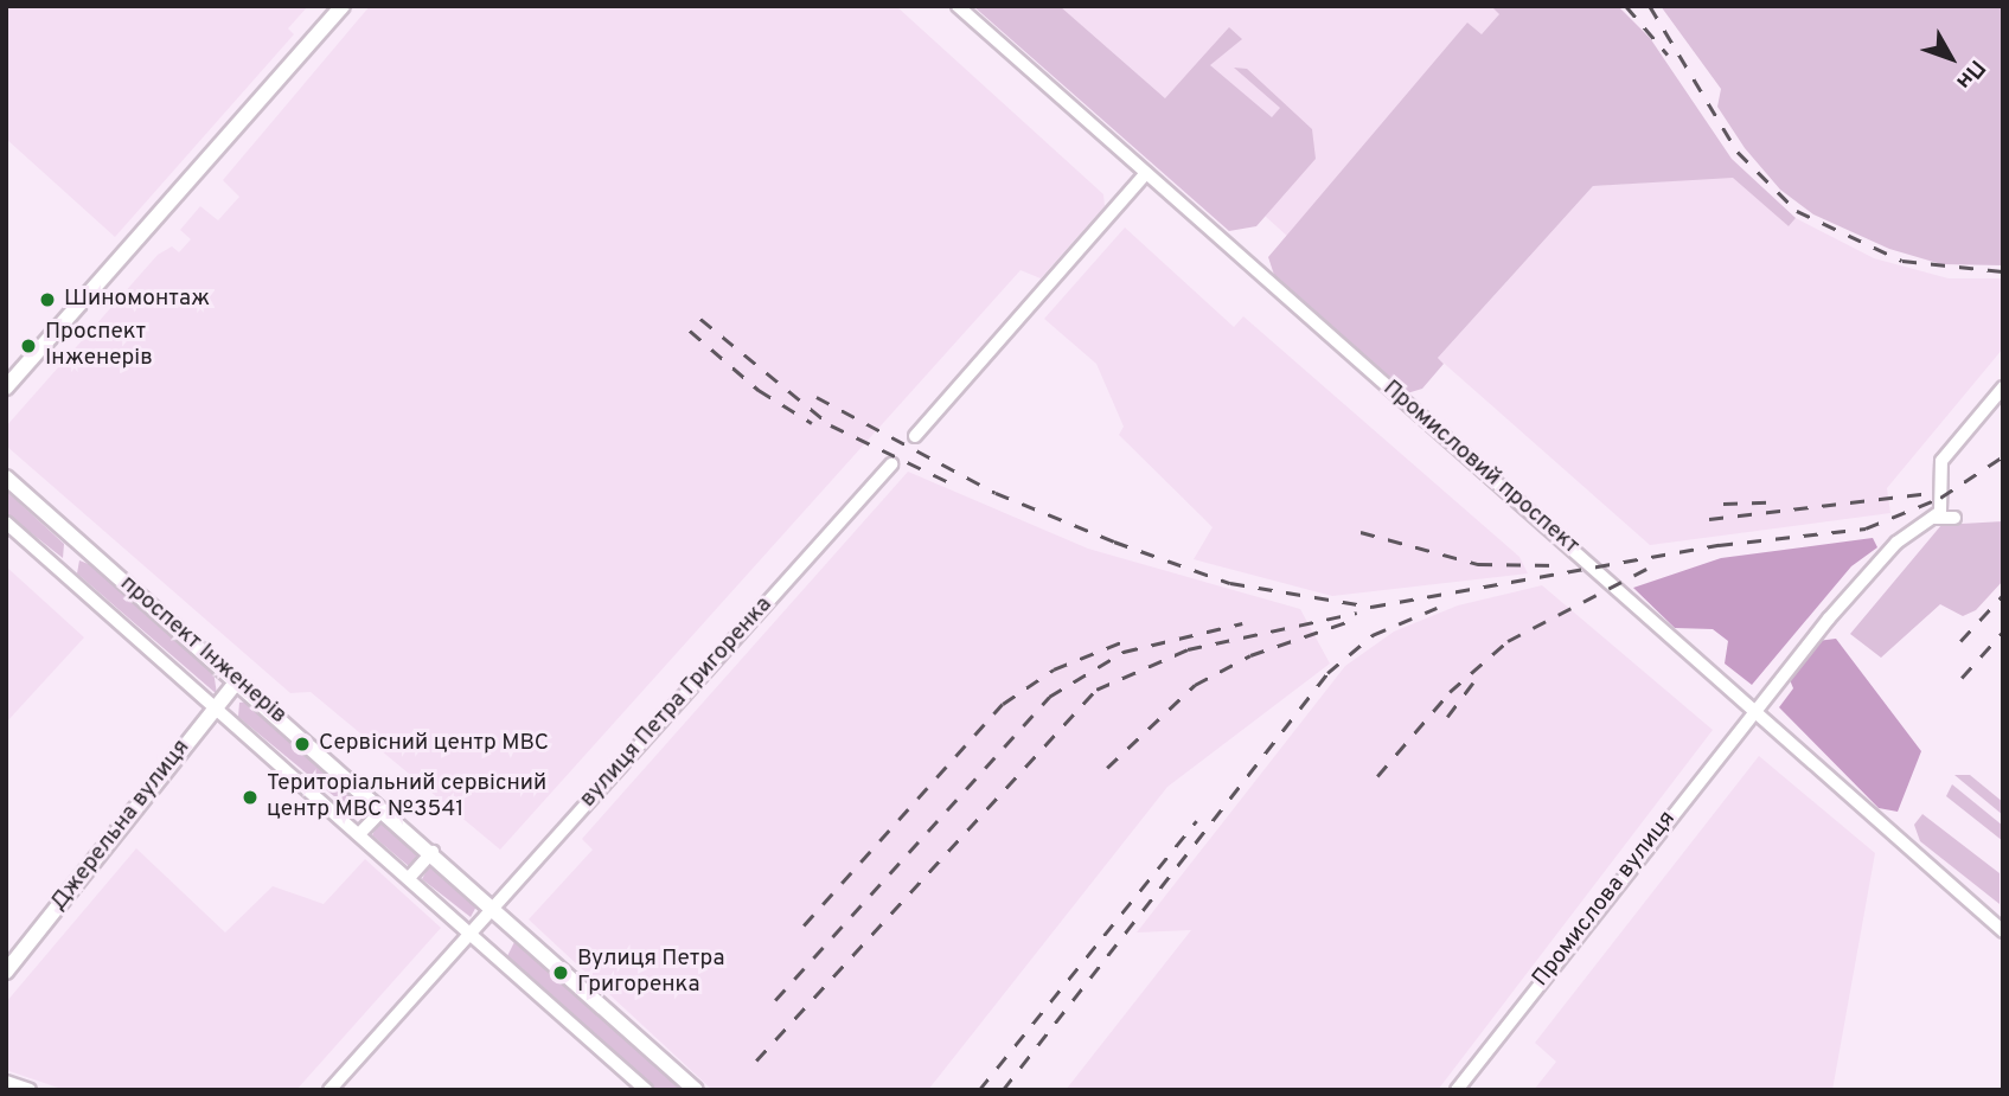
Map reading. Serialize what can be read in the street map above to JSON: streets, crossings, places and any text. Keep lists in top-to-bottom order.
{
  "streets": {
    "street": [
      "Промисловий проспект",
      "проспект Інженерів",
      "вулиця Петра Григоренка",
      "Джерельна вулиця",
      "Промислова вулиця"
    ]
  },
  "crossings": [
    ["Промисловий проспект", "Промислова вулиця"],
    ["проспект Інженерів", "вулиця Петра Григоренка"],
    ["проспект Інженерів", "Джерельна вулиця"]
  ],
  "places": [
    "Шиномонтаж",
    "Проспект Інженерів",
    "Сервісний центр МВС",
    "Територіальний сервісний центр МВС №3541",
    "Вулиця Петра Григоренка"
  ],
  "north": "bottom right"
}
